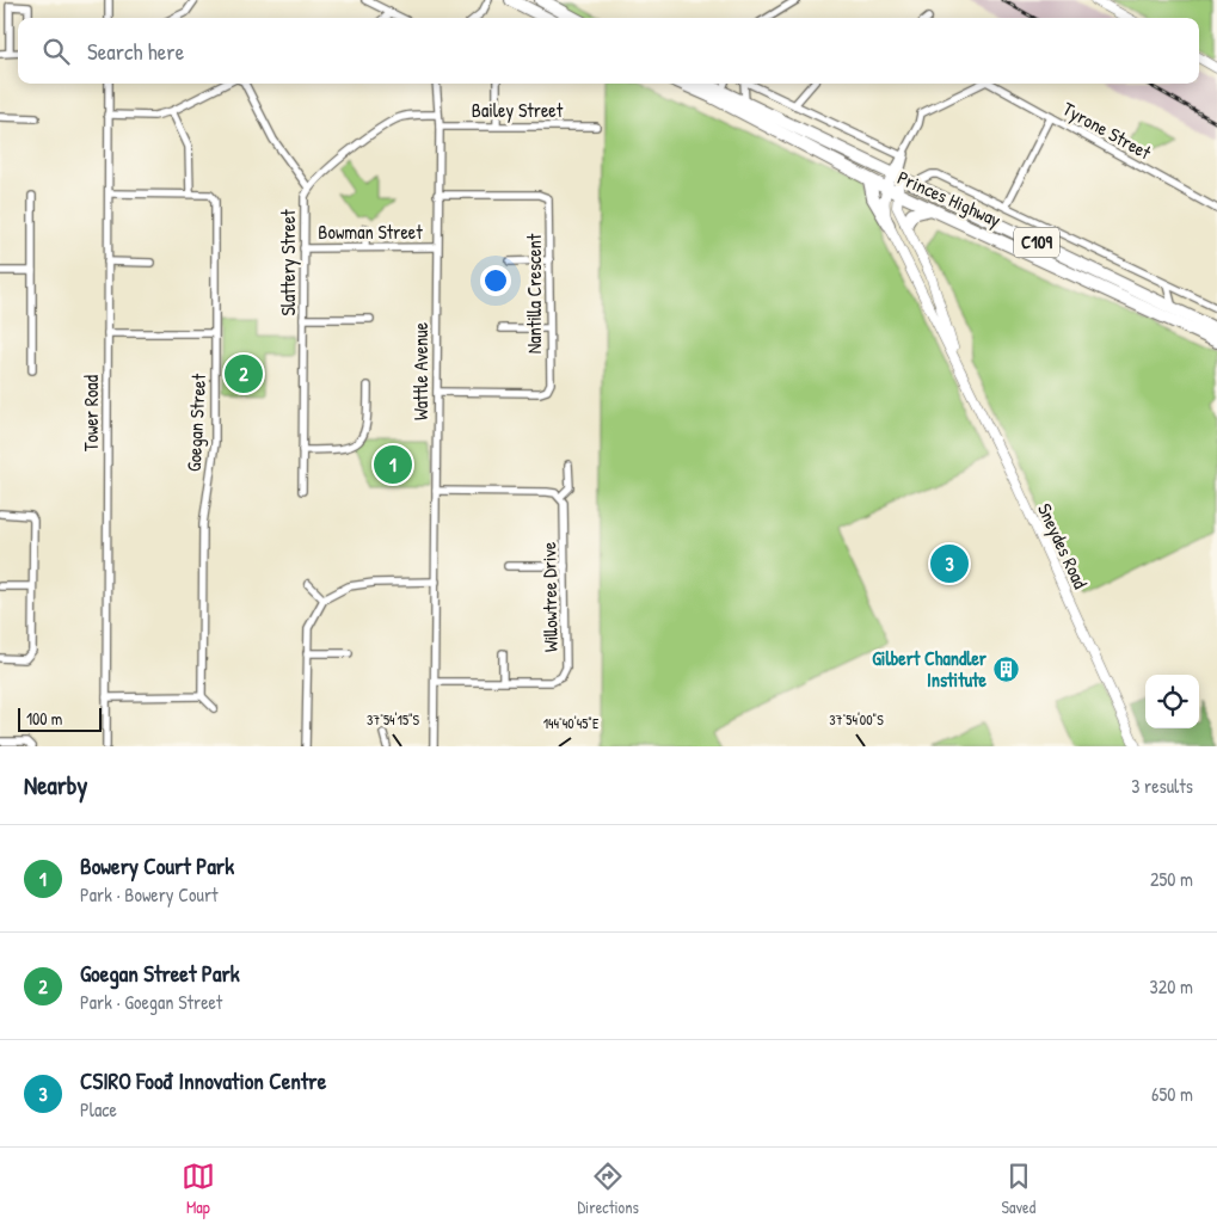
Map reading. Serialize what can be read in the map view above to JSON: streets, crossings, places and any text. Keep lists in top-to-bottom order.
{
  "streets": {
    "highway": ["Princes Highway", "C109"],
    "main road": ["Sneydes Road"],
    "street": [
      "Bailey Street",
      "Tyrone Street",
      "Bowman Street",
      "Slattery Street",
      "Nantilla Crescent",
      "Wattle Avenue",
      "Tower Road",
      "Goegan Street",
      "Willowtree Drive"
    ]
  },
  "crossings": [
    ["Bailey Street", "Wattle Avenue"],
    ["Tyrone Street", "Princes Highway"],
    ["Tyrone Street", "Sneydes Road"],
    ["Princes Highway", "Sneydes Road"],
    ["Bowman Street", "Slattery Street"],
    ["Bowman Street", "Wattle Avenue"],
    ["Slattery Street", "Wattle Avenue"],
    ["Nantilla Crescent", "Wattle Avenue"],
    ["Wattle Avenue", "Willowtree Drive"],
    ["Tower Road", "Goegan Street"]
  ],
  "places": {
    "building": ["Gilbert Chandler Institute"]
  },
  "scale_bar": "100 m",
  "page": {
    "search": "Search here",
    "pins": ["2", "1", "3"],
    "scale": "100 m",
    "heading": ["Nearby", "3 results"],
    "list": [
      {
        "mark": "1",
        "name": "Bowery Court Park",
        "note": "Park · Bowery Court",
        "value": "250 m"
      },
      {
        "mark": "2",
        "name": "Goegan Street Park",
        "note": "Park · Goegan Street",
        "value": "320 m"
      },
      {
        "mark": "3",
        "name": "CSIRO Foođ Innovation Centre",
        "note": "Place",
        "value": "650 m"
      }
    ],
    "nav": ["Map", "Directions", "Saved"]
  },
  "coordinates": ["37°54'15\"S", "37°54'00\"S", "144°40'45\"E"]
}
